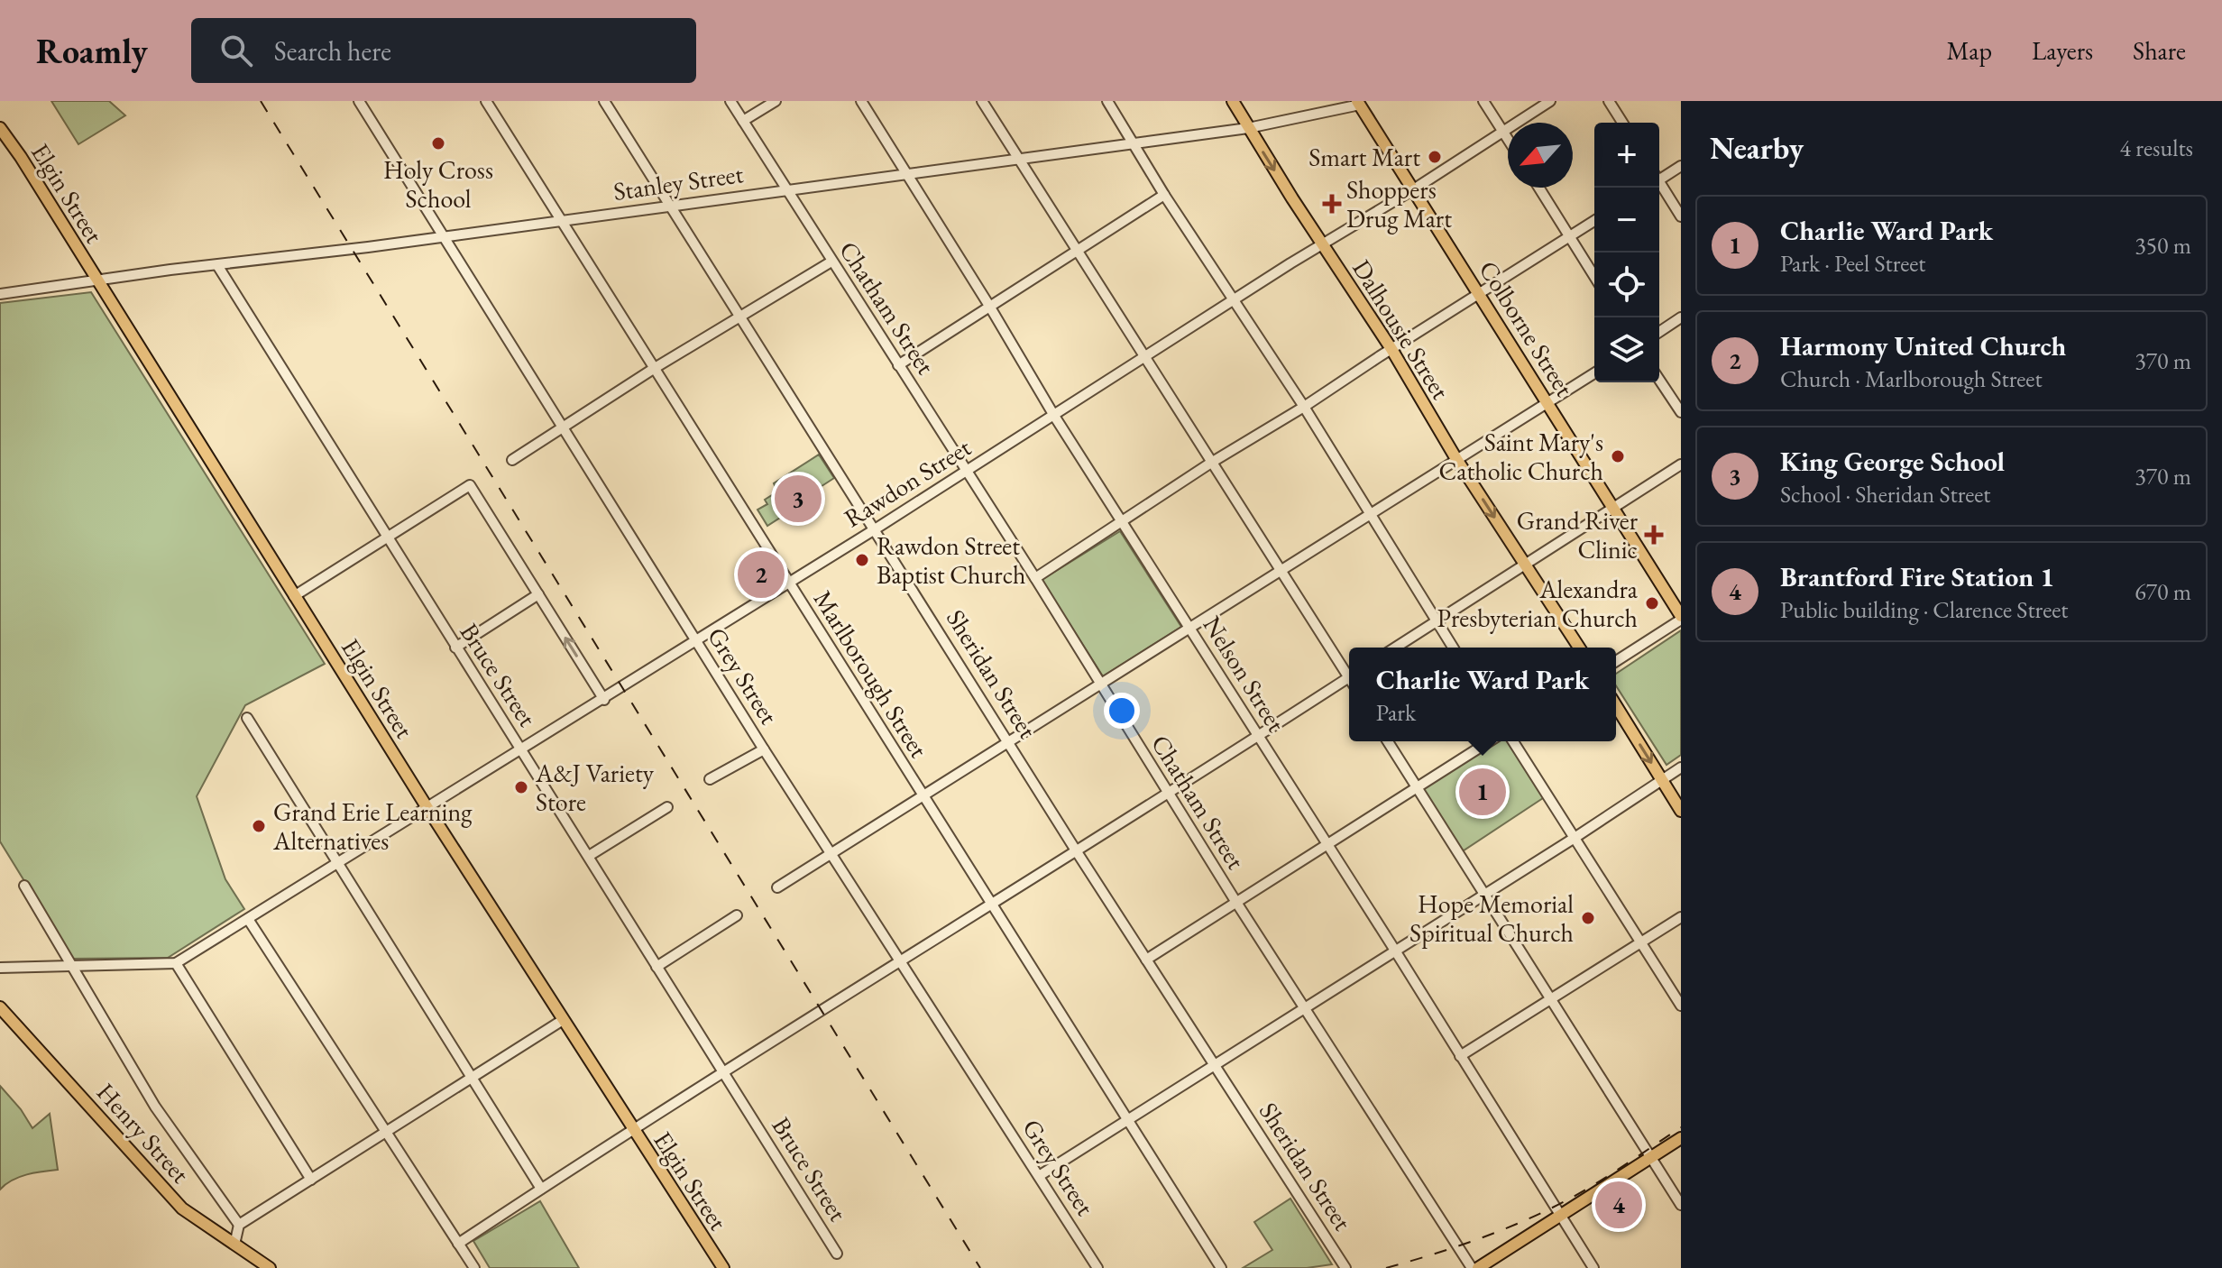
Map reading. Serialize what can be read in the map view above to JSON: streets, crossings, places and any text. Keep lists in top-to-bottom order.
{
  "streets": {
    "main road": [
      "Elgin Street",
      "Colborne Street",
      "Dalhousie Street",
      "Henry Street"
    ],
    "street": [
      "Stanley Street",
      "Chatham Street",
      "Rawdon Street",
      "Marlborough Street",
      "Sheridan Street",
      "Nelson Street",
      "Bruce Street",
      "Grey Street"
    ]
  },
  "crossings": [
    ["Stanley Street", "Elgin Street"],
    ["Stanley Street", "Chatham Street"],
    ["Stanley Street", "Colborne Street"],
    ["Stanley Street", "Dalhousie Street"],
    ["Stanley Street", "Marlborough Street"],
    ["Stanley Street", "Sheridan Street"],
    ["Stanley Street", "Nelson Street"],
    ["Stanley Street", "Bruce Street"],
    ["Stanley Street", "Grey Street"],
    ["Elgin Street", "Rawdon Street"],
    ["Chatham Street", "Rawdon Street"],
    ["Colborne Street", "Rawdon Street"],
    ["Dalhousie Street", "Rawdon Street"],
    ["Rawdon Street", "Marlborough Street"],
    ["Rawdon Street", "Sheridan Street"],
    ["Rawdon Street", "Nelson Street"],
    ["Rawdon Street", "Bruce Street"],
    ["Rawdon Street", "Grey Street"]
  ],
  "one_way": ["Dalhousie Street"],
  "places": {
    "other": [
      "Holy Cross School",
      "Smart Mart",
      "Saint Mary's Catholic Church",
      "Rawdon Street Baptist Church",
      "Alexandra Presbyterian Church",
      "A&J Variety Store",
      "Grand Erie Learning Alternatives",
      "Hope Memorial Spiritual Church"
    ],
    "health": ["Shoppers Drug Mart", "Grand River Clinic"]
  },
  "north": "bottom left",
  "page": {
    "header": "Roamly",
    "search": "Search here",
    "nav": ["Map", "Layers", "Share"],
    "heading": ["Nearby", "4 results"],
    "map_buttons": ["+", "−"],
    "list": [
      {
        "mark": "1",
        "name": "Charlie Ward Park",
        "note": "Park · Peel Street",
        "value": "350 m"
      },
      {
        "mark": "2",
        "name": "Harmony United Church",
        "note": "Church · Marlborough Street",
        "value": "370 m"
      },
      {
        "mark": "3",
        "name": "King George School",
        "note": "School · Sheridan Street",
        "value": "370 m"
      },
      {
        "mark": "4",
        "name": "Brantford Fire Station 1",
        "note": "Public building · Clarence Street",
        "value": "670 m"
      }
    ],
    "pins": [
      "3",
      "2",
      "1",
      "4"
    ],
    "popup": ["Charlie Ward Park", "Park"]
  }
}
